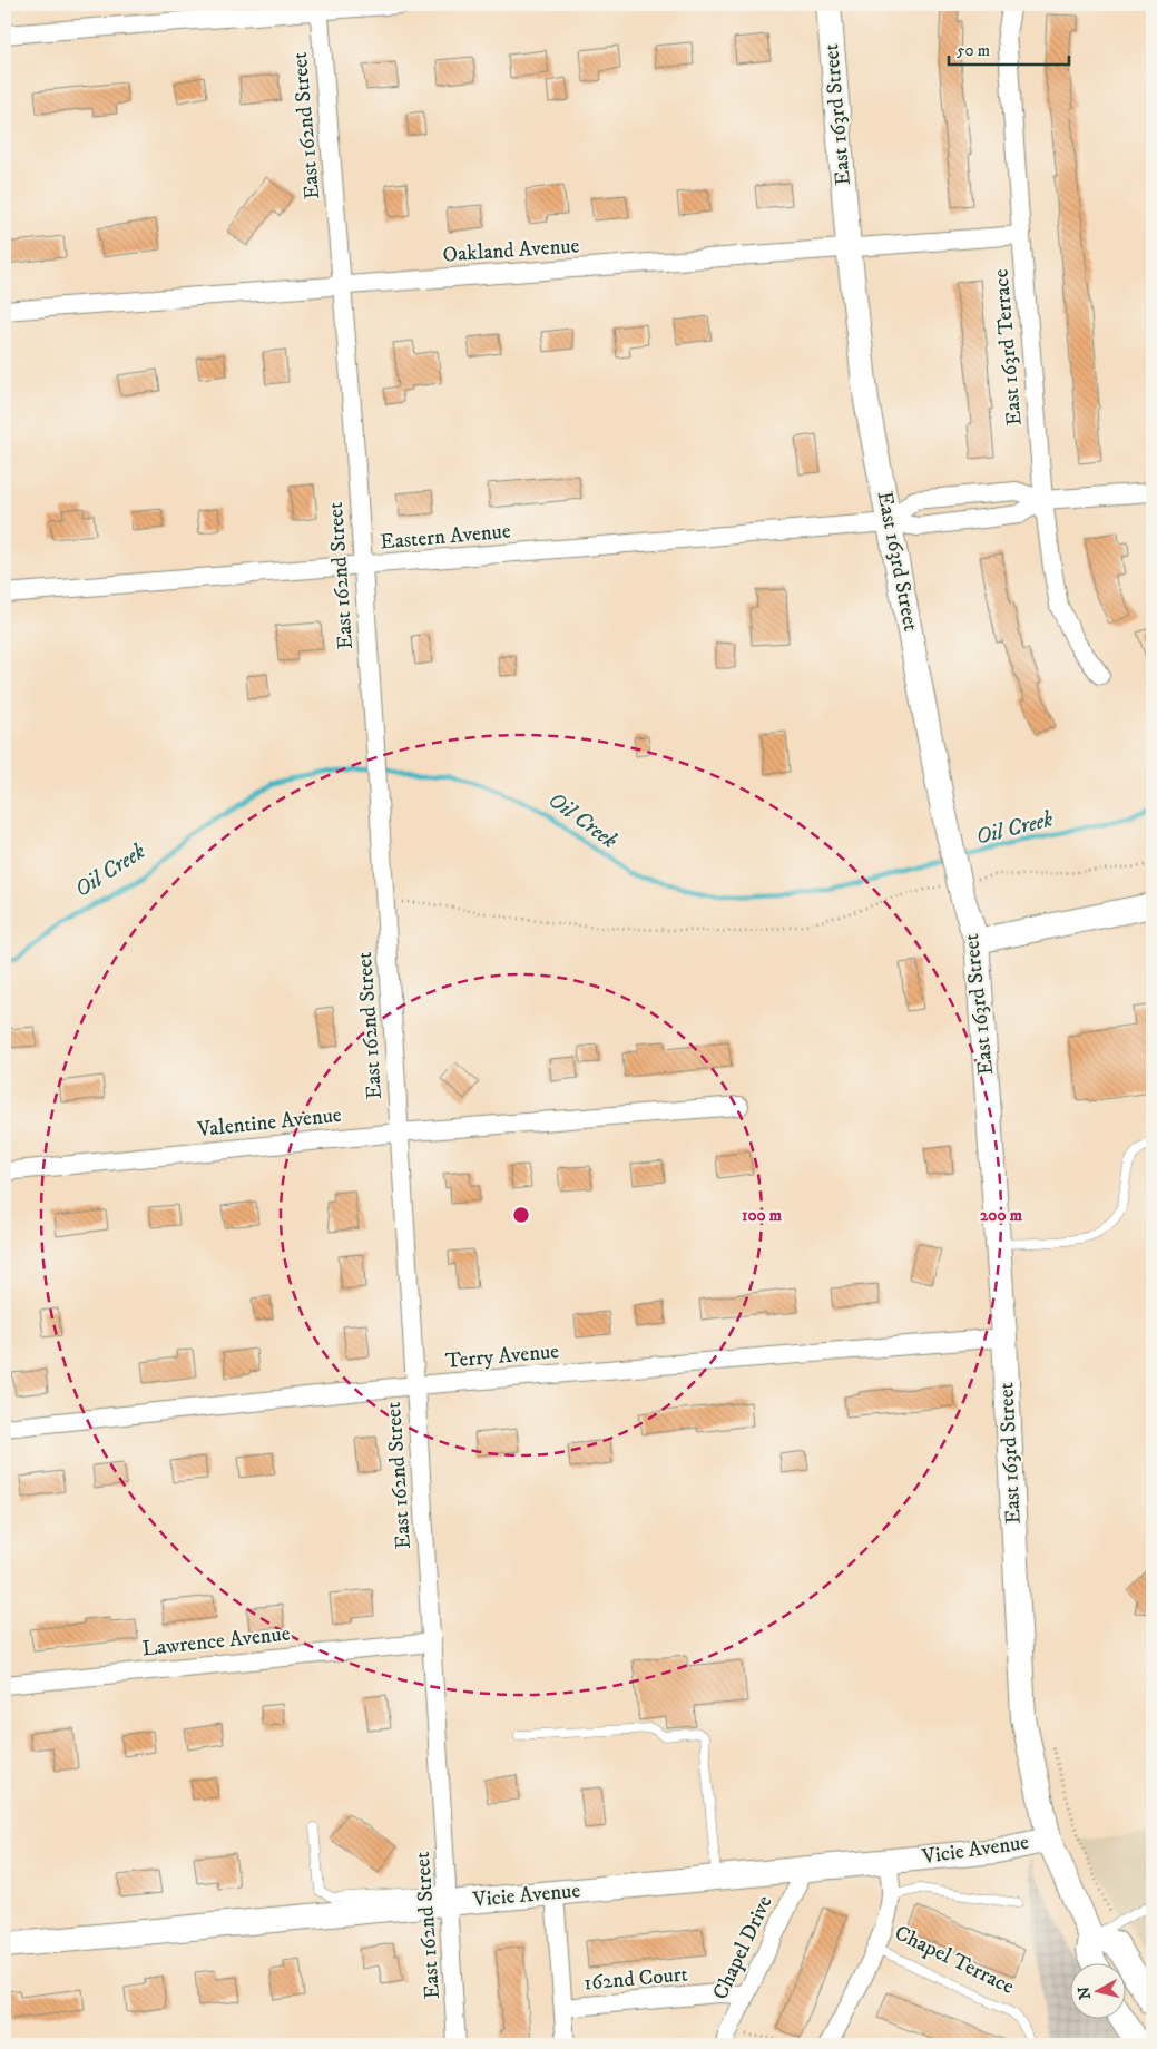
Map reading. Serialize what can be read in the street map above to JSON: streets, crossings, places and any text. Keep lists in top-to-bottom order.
{
  "streets": {
    "street": [
      "East 163rd Street",
      "East 162nd Street",
      "Oakland Avenue",
      "East 163rd Terrace",
      "Eastern Avenue",
      "Valentine Avenue",
      "Terry Avenue",
      "Lawrence Avenue",
      "Vicie Avenue",
      "Chapel Drive",
      "Chapel Terrace",
      "162nd Court"
    ]
  },
  "crossings": [
    ["East 163rd Street", "Oakland Avenue"],
    ["East 163rd Street", "Eastern Avenue"],
    ["East 163rd Street", "Terry Avenue"],
    ["East 163rd Street", "Vicie Avenue"],
    ["East 162nd Street", "Oakland Avenue"],
    ["East 162nd Street", "Eastern Avenue"],
    ["East 162nd Street", "Valentine Avenue"],
    ["East 162nd Street", "Terry Avenue"],
    ["East 162nd Street", "Lawrence Avenue"],
    ["East 162nd Street", "Vicie Avenue"],
    ["Oakland Avenue", "East 163rd Terrace"],
    ["East 163rd Terrace", "Eastern Avenue"],
    ["Vicie Avenue", "Chapel Drive"],
    ["Vicie Avenue", "Chapel Terrace"],
    ["Chapel Drive", "162nd Court"]
  ],
  "water": ["Oil Creek"],
  "scale_bar": "50 m",
  "north": "left",
  "rings": ["100 m", "200 m"]
}
